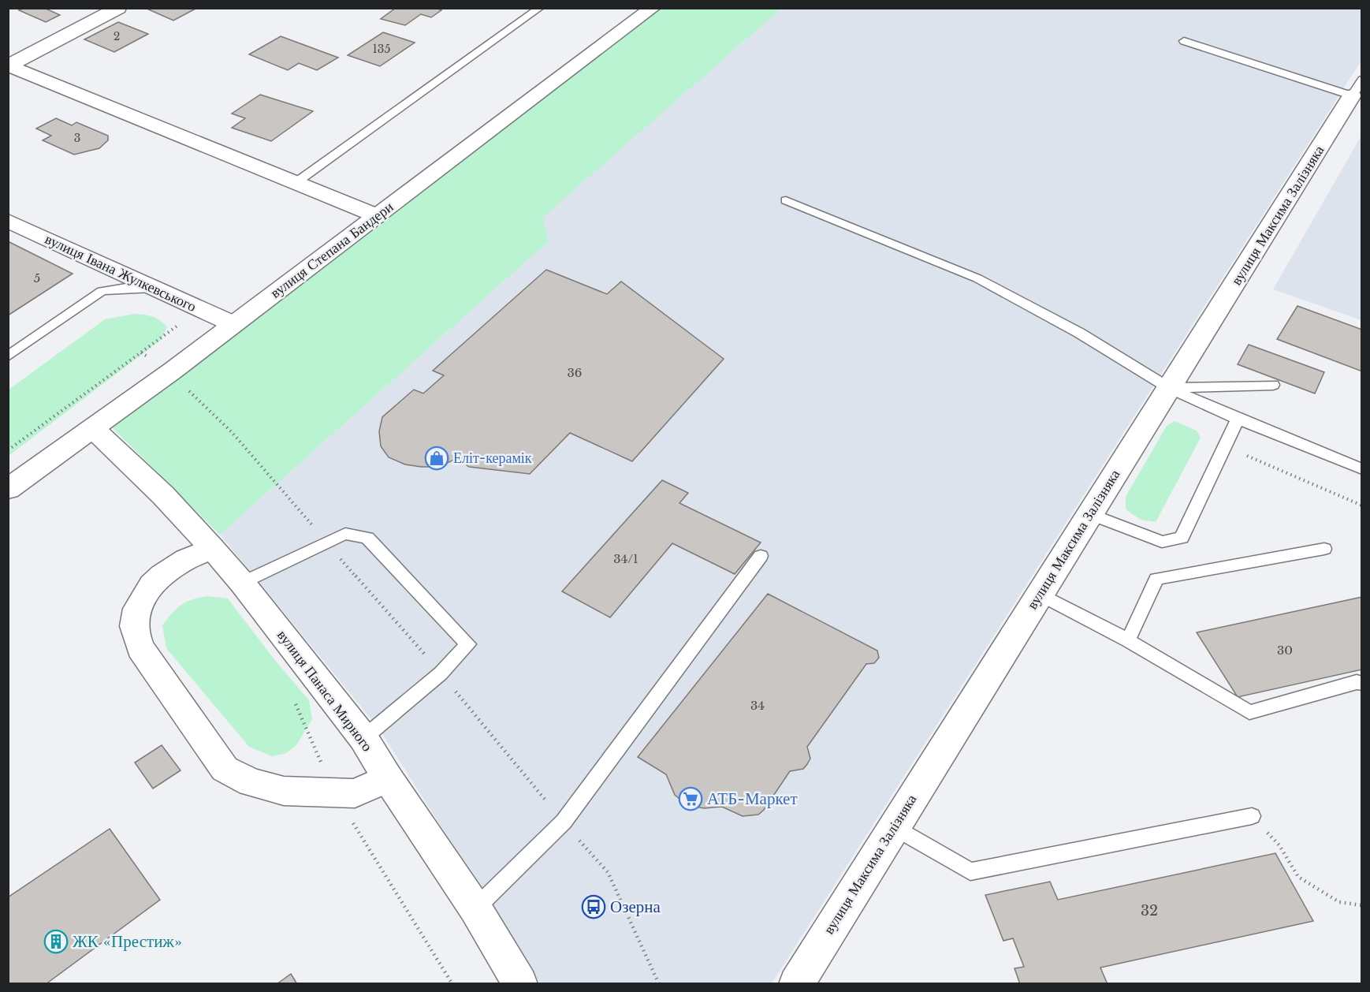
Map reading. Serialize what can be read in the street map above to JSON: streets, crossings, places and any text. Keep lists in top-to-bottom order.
{
  "streets": {
    "street": [
      "вулиця Максима Залізняка",
      "вулиця Степана Бандери",
      "вулиця Івана Жулкевського",
      "вулиця Панаса Мирного"
    ]
  },
  "crossings": [
    ["вулиця Степана Бандери", "вулиця Івана Жулкевського"],
    ["вулиця Степана Бандери", "вулиця Панаса Мирного"]
  ],
  "places": {
    "shop": ["Еліт-керамік"],
    "supermarket": ["АТБ-Маркет"],
    "bus stop": ["Озерна"],
    "building": ["ЖК «Престиж»"]
  },
  "house_numbers": [
    "2",
    "135",
    "3",
    "5",
    "36",
    "34/1",
    "30",
    "34",
    "32"
  ]
}
